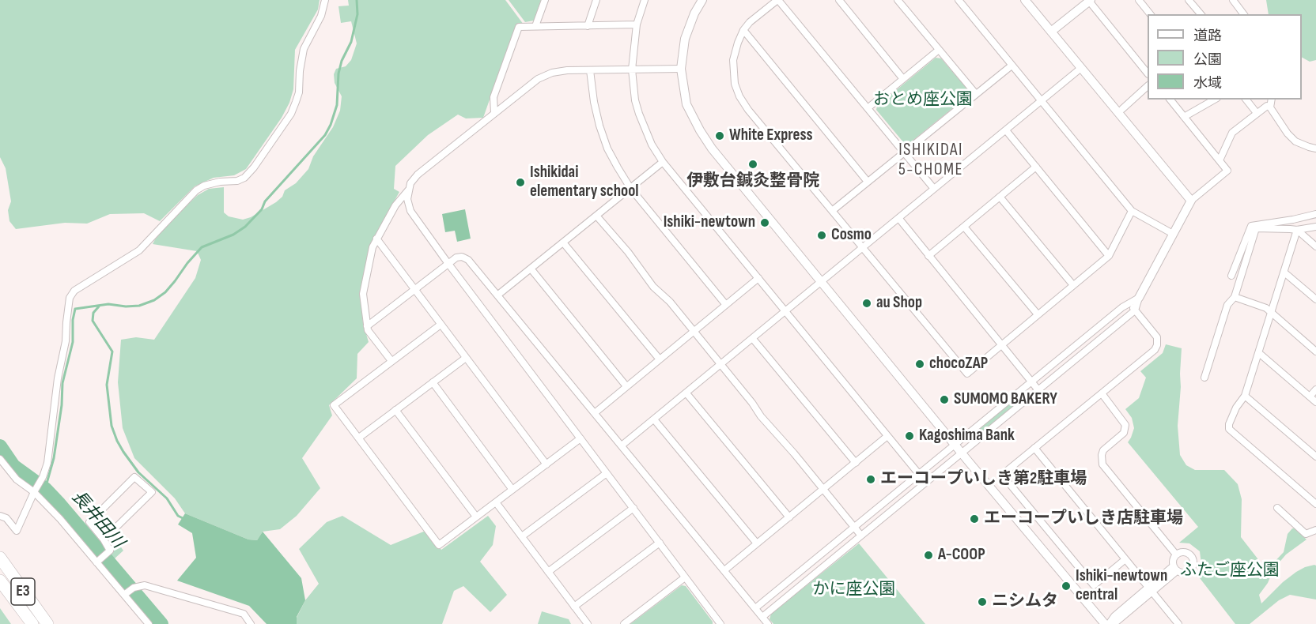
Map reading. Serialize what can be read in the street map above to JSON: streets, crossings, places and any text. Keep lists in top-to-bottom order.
{
  "streets": {
    "highway": ["E3"]
  },
  "districts": ["ISHIKIDAI 5-CHOME"],
  "water": ["長井田川"],
  "parks": ["おとめ座公園", "ふたご座公園", "かに座公園"],
  "places": [
    "White Express",
    "伊敷台鍼灸整骨院",
    "Ishikidai elementary school",
    "Ishiki-newtown",
    "Cosmo",
    "au Shop",
    "chocoZAP",
    "SUMOMO BAKERY",
    "Kagoshima Bank",
    "エーコープいしき第2駐車場",
    "エーコープいしき店駐車場",
    "A-COOP",
    "Ishiki-newtown central",
    "ニシムタ"
  ],
  "legend": ["道路", "公園", "水域"]
}
